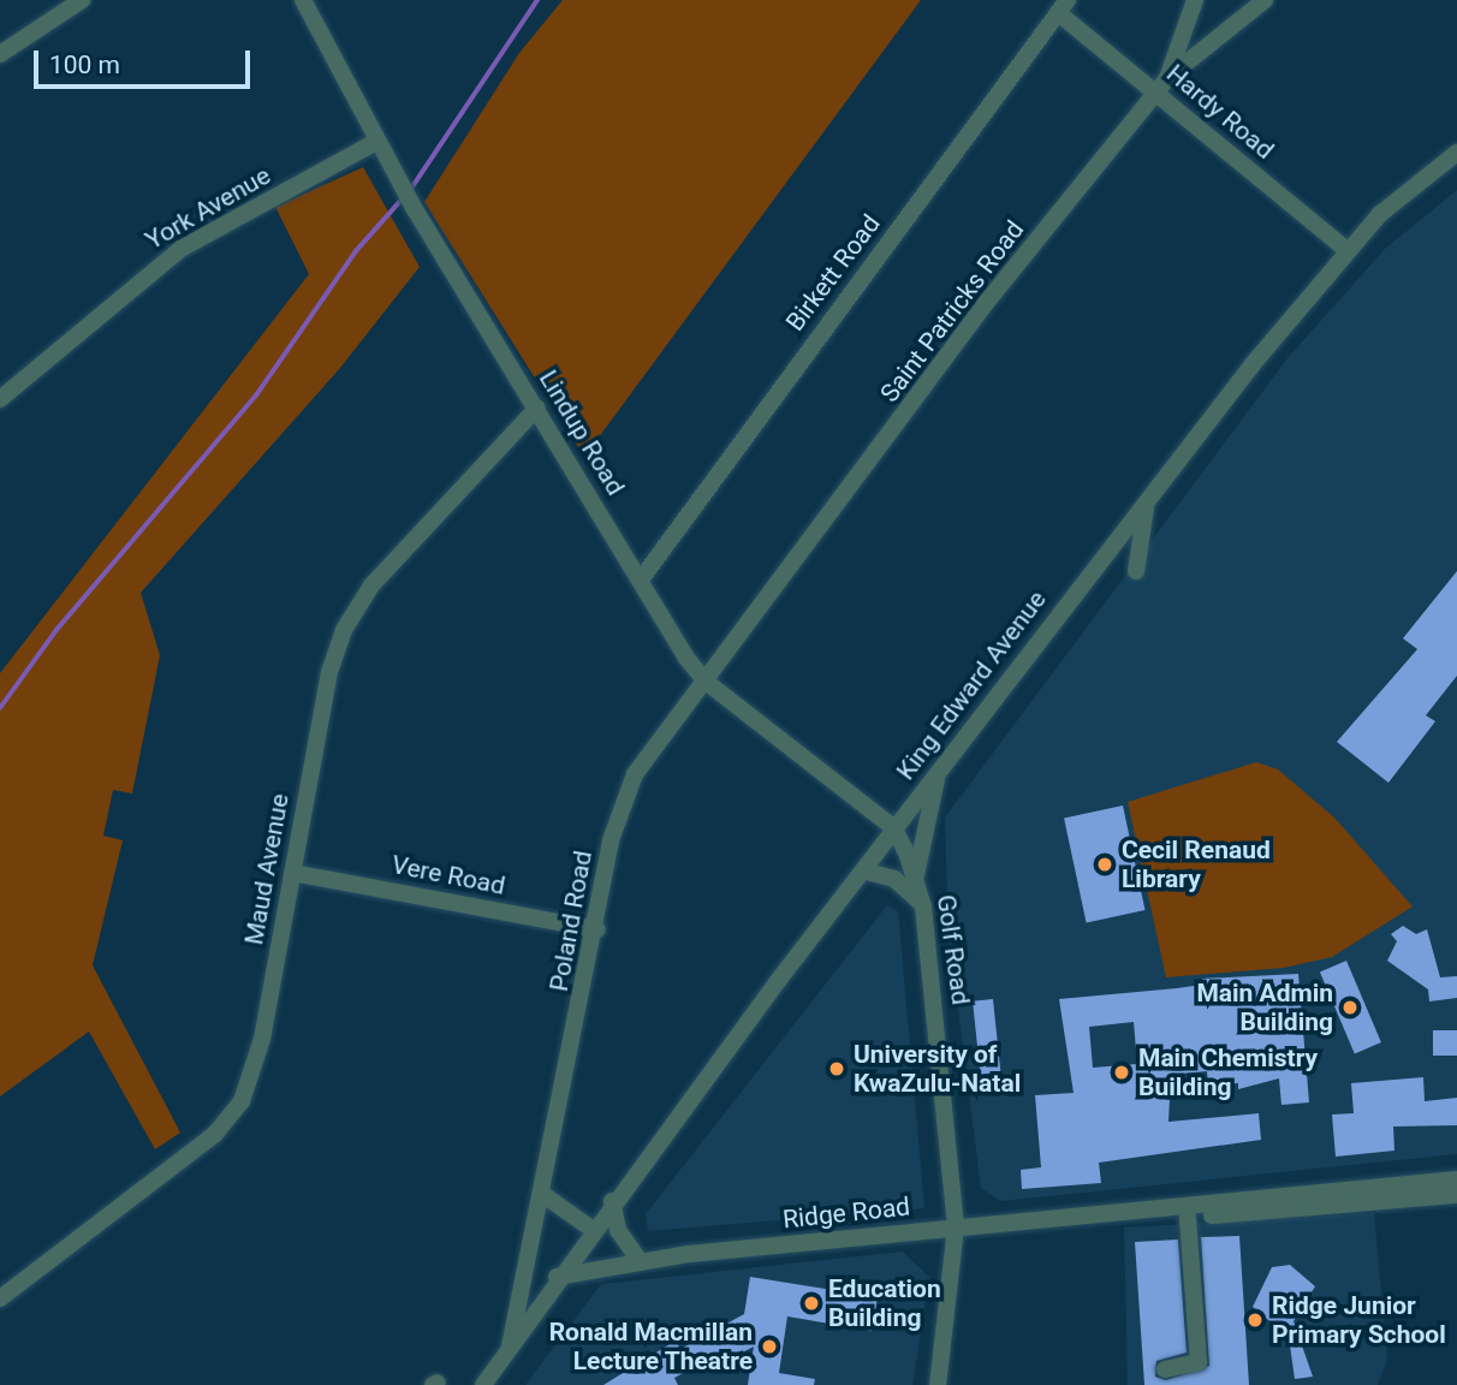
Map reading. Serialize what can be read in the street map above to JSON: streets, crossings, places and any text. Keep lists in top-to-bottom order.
{
  "streets": {
    "street": [
      "Hardy Road",
      "York Avenue",
      "Birkett Road",
      "Saint Patricks Road",
      "Lindup Road",
      "King Edward Avenue",
      "Maud Avenue",
      "Vere Road",
      "Poland Road",
      "Golf Road",
      "Ridge Road"
    ]
  },
  "crossings": [
    ["Hardy Road", "Birkett Road"],
    ["Hardy Road", "Saint Patricks Road"],
    ["Hardy Road", "King Edward Avenue"],
    ["York Avenue", "Lindup Road"],
    ["Birkett Road", "Lindup Road"],
    ["Saint Patricks Road", "Lindup Road"],
    ["Saint Patricks Road", "Poland Road"],
    ["Lindup Road", "King Edward Avenue"],
    ["Lindup Road", "Maud Avenue"],
    ["Lindup Road", "Poland Road"],
    ["Lindup Road", "Golf Road"],
    ["King Edward Avenue", "Poland Road"],
    ["King Edward Avenue", "Golf Road"],
    ["King Edward Avenue", "Ridge Road"],
    ["Maud Avenue", "Vere Road"],
    ["Vere Road", "Poland Road"],
    ["Golf Road", "Ridge Road"]
  ],
  "places": [
    "Cecil Renaud Library",
    "Main Admin Building",
    "University of KwaZulu-Natal",
    "Main Chemistry Building",
    "Education Building",
    "Ridge Junior Primary School",
    "Ronald Macmillan Lecture Theatre"
  ],
  "scale_bar": "100 m"
}
